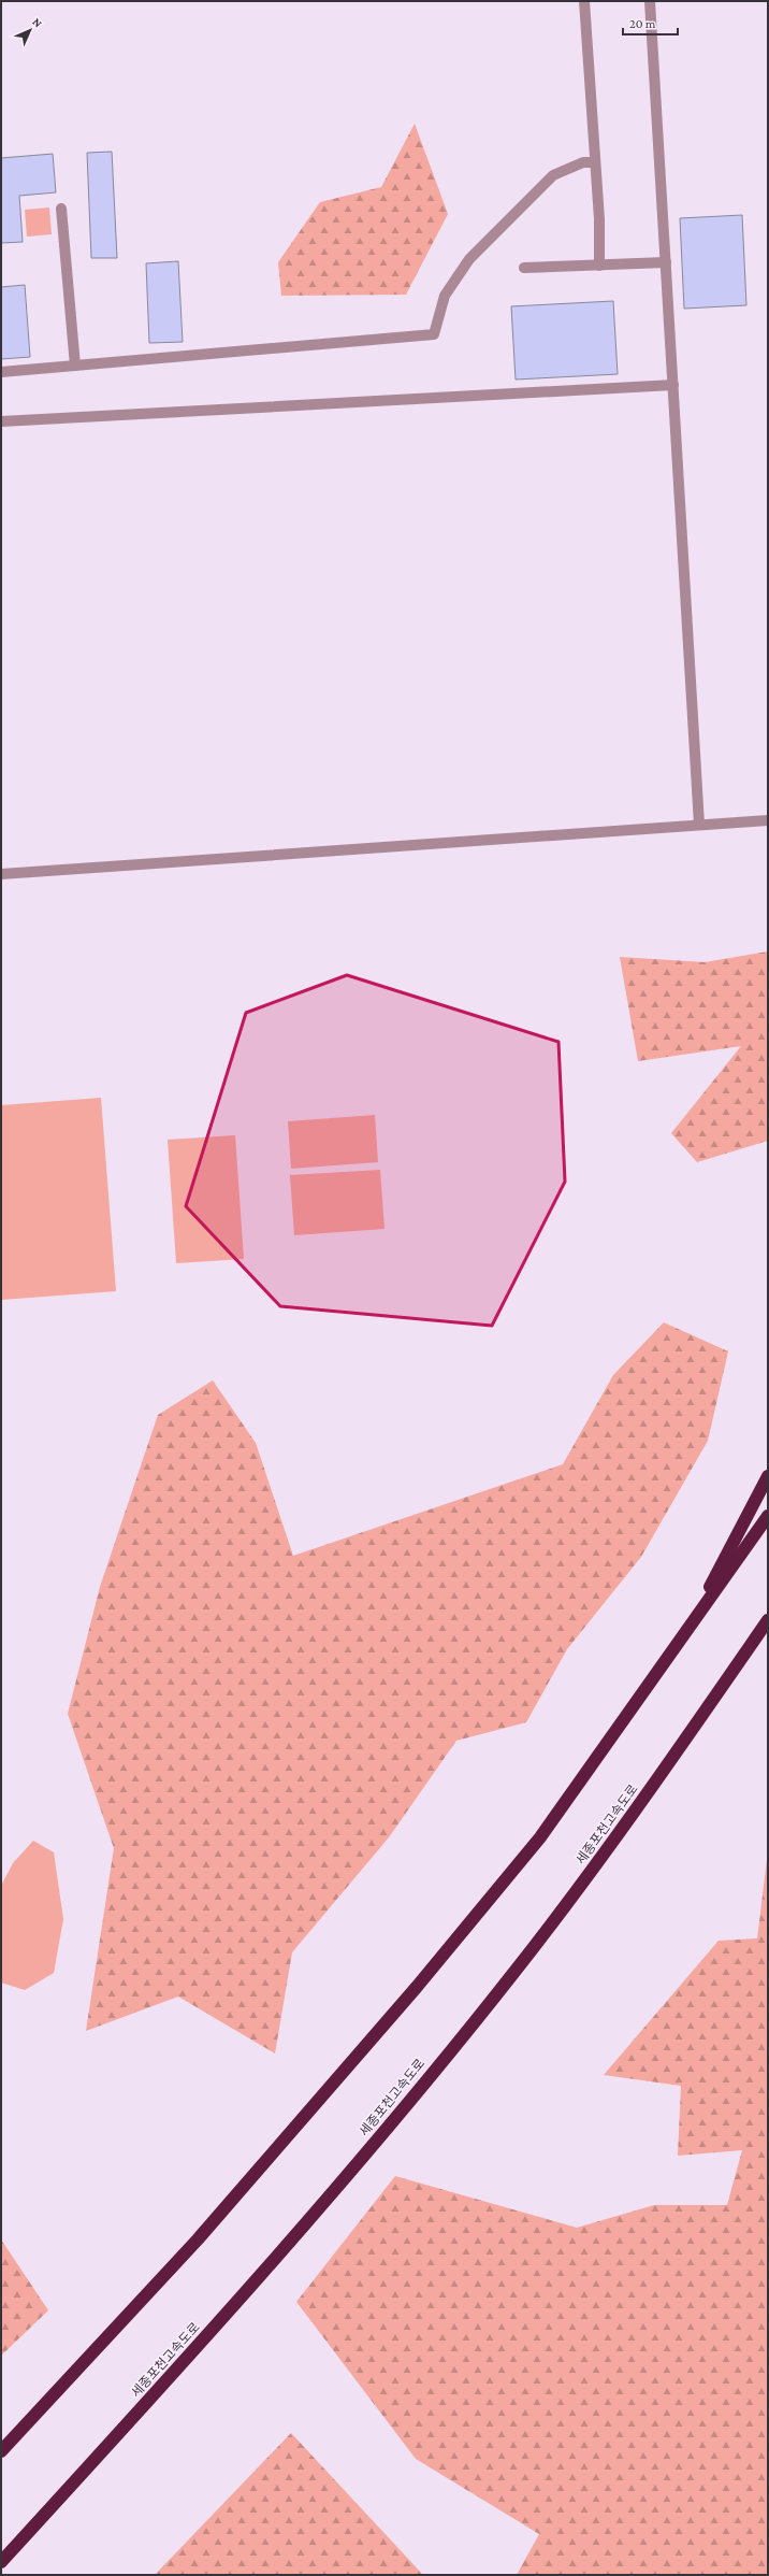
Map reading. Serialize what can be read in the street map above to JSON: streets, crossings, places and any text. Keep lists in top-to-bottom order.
{
  "streets": {
    "highway": ["세종포천고속도로"]
  },
  "scale_bar": "20 m",
  "north": "top right"
}
